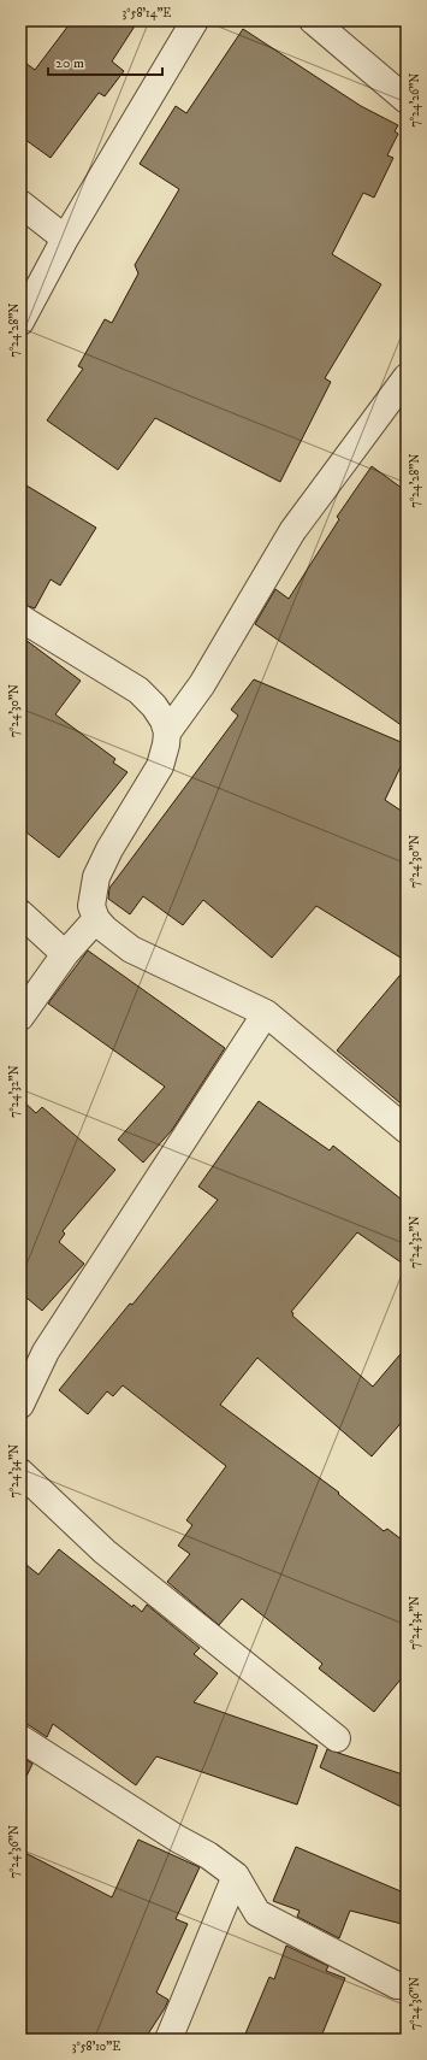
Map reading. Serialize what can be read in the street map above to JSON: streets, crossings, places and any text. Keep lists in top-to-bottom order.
{
  "scale_bar": "20 m",
  "coordinates": [
    "3°58'14\"E",
    "7°24'26\"N",
    "7°24'28\"N",
    "7°24'30\"N",
    "7°24'32\"N",
    "7°24'34\"N",
    "7°24'36\"N",
    "3°58'10\"E"
  ]
}
